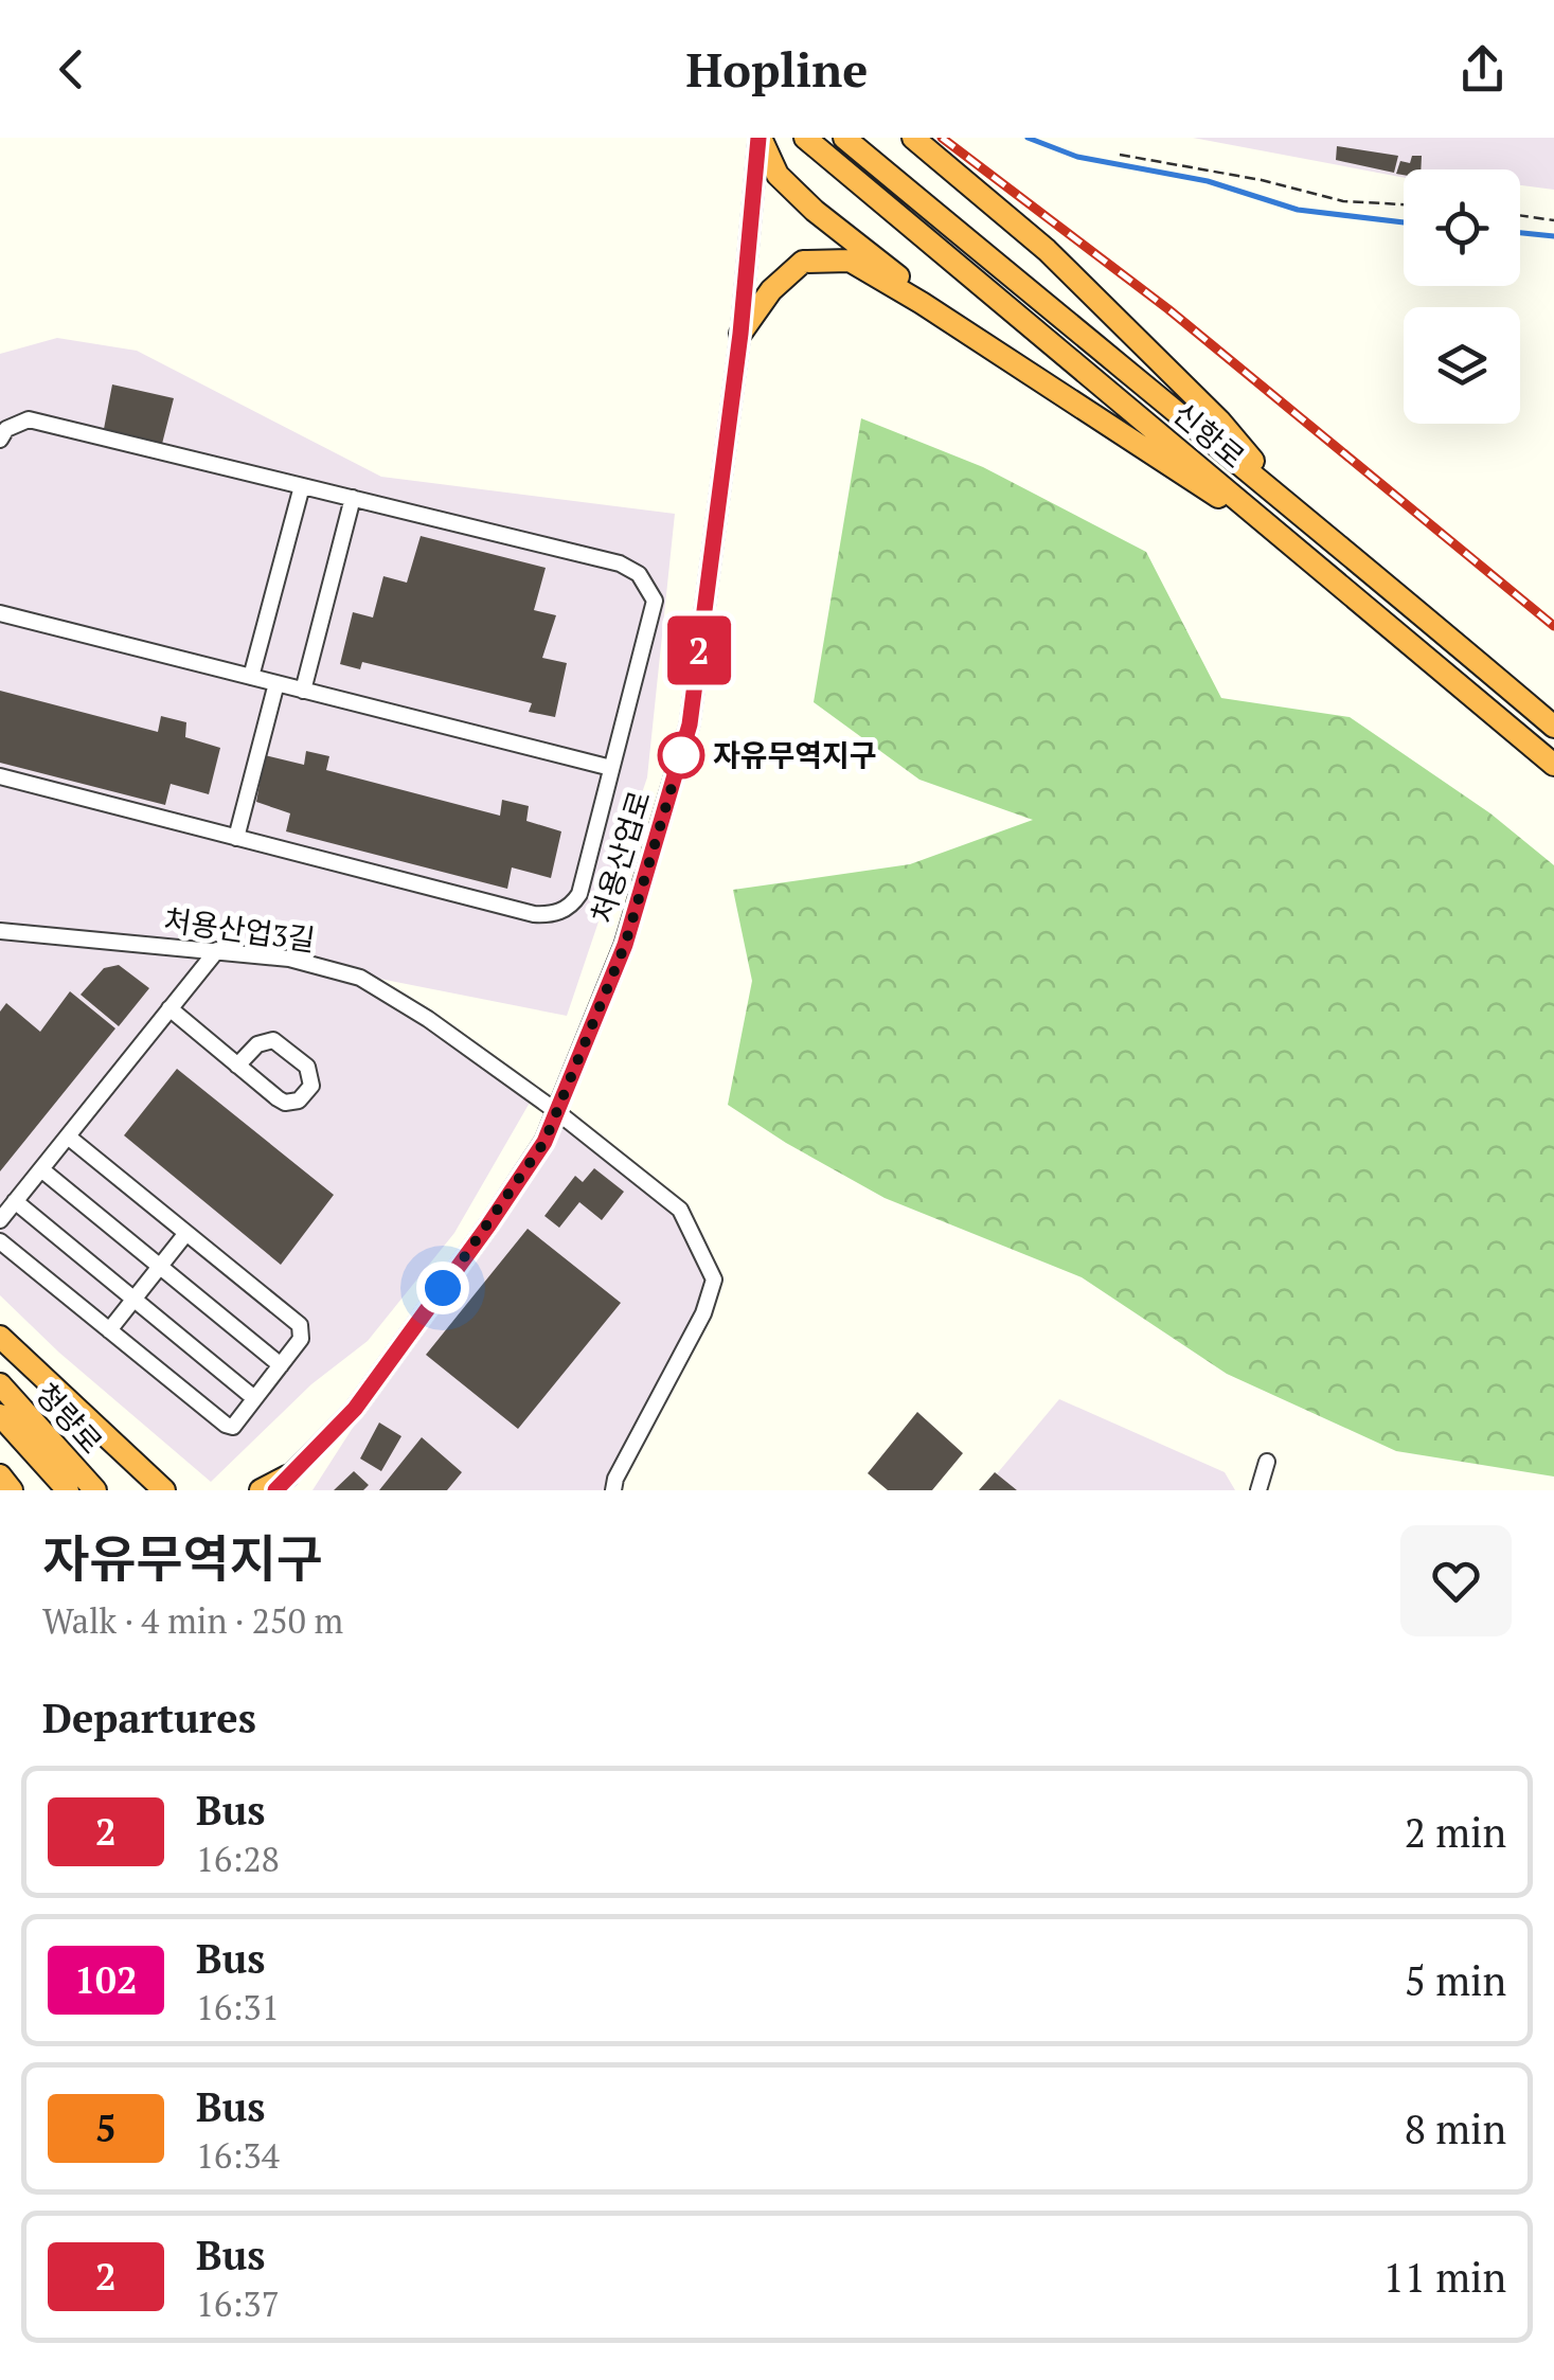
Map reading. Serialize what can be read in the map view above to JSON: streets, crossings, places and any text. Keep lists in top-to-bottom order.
{
  "streets": {
    "highway": ["신항로", "청량로"],
    "main road": ["처용산업로"],
    "street": ["처용산업3길"]
  },
  "crossings": [
    ["처용산업로", "처용산업3길"]
  ],
  "places": ["자유무역지구"],
  "lines": ["bus line 2"],
  "page": {
    "header": "Hopline",
    "on_map": "2",
    "heading": [
      ["자유무역지구", "Walk · 4 min · 250 m"],
      "Departures"
    ],
    "list": [
      {
        "mark": "2",
        "name": "Bus",
        "note": "16:28",
        "value": "2 min"
      },
      {
        "mark": "102",
        "name": "Bus",
        "note": "16:31",
        "value": "5 min"
      },
      {
        "mark": "5",
        "name": "Bus",
        "note": "16:34",
        "value": "8 min"
      },
      {
        "mark": "2",
        "name": "Bus",
        "note": "16:37",
        "value": "11 min"
      }
    ]
  }
}
